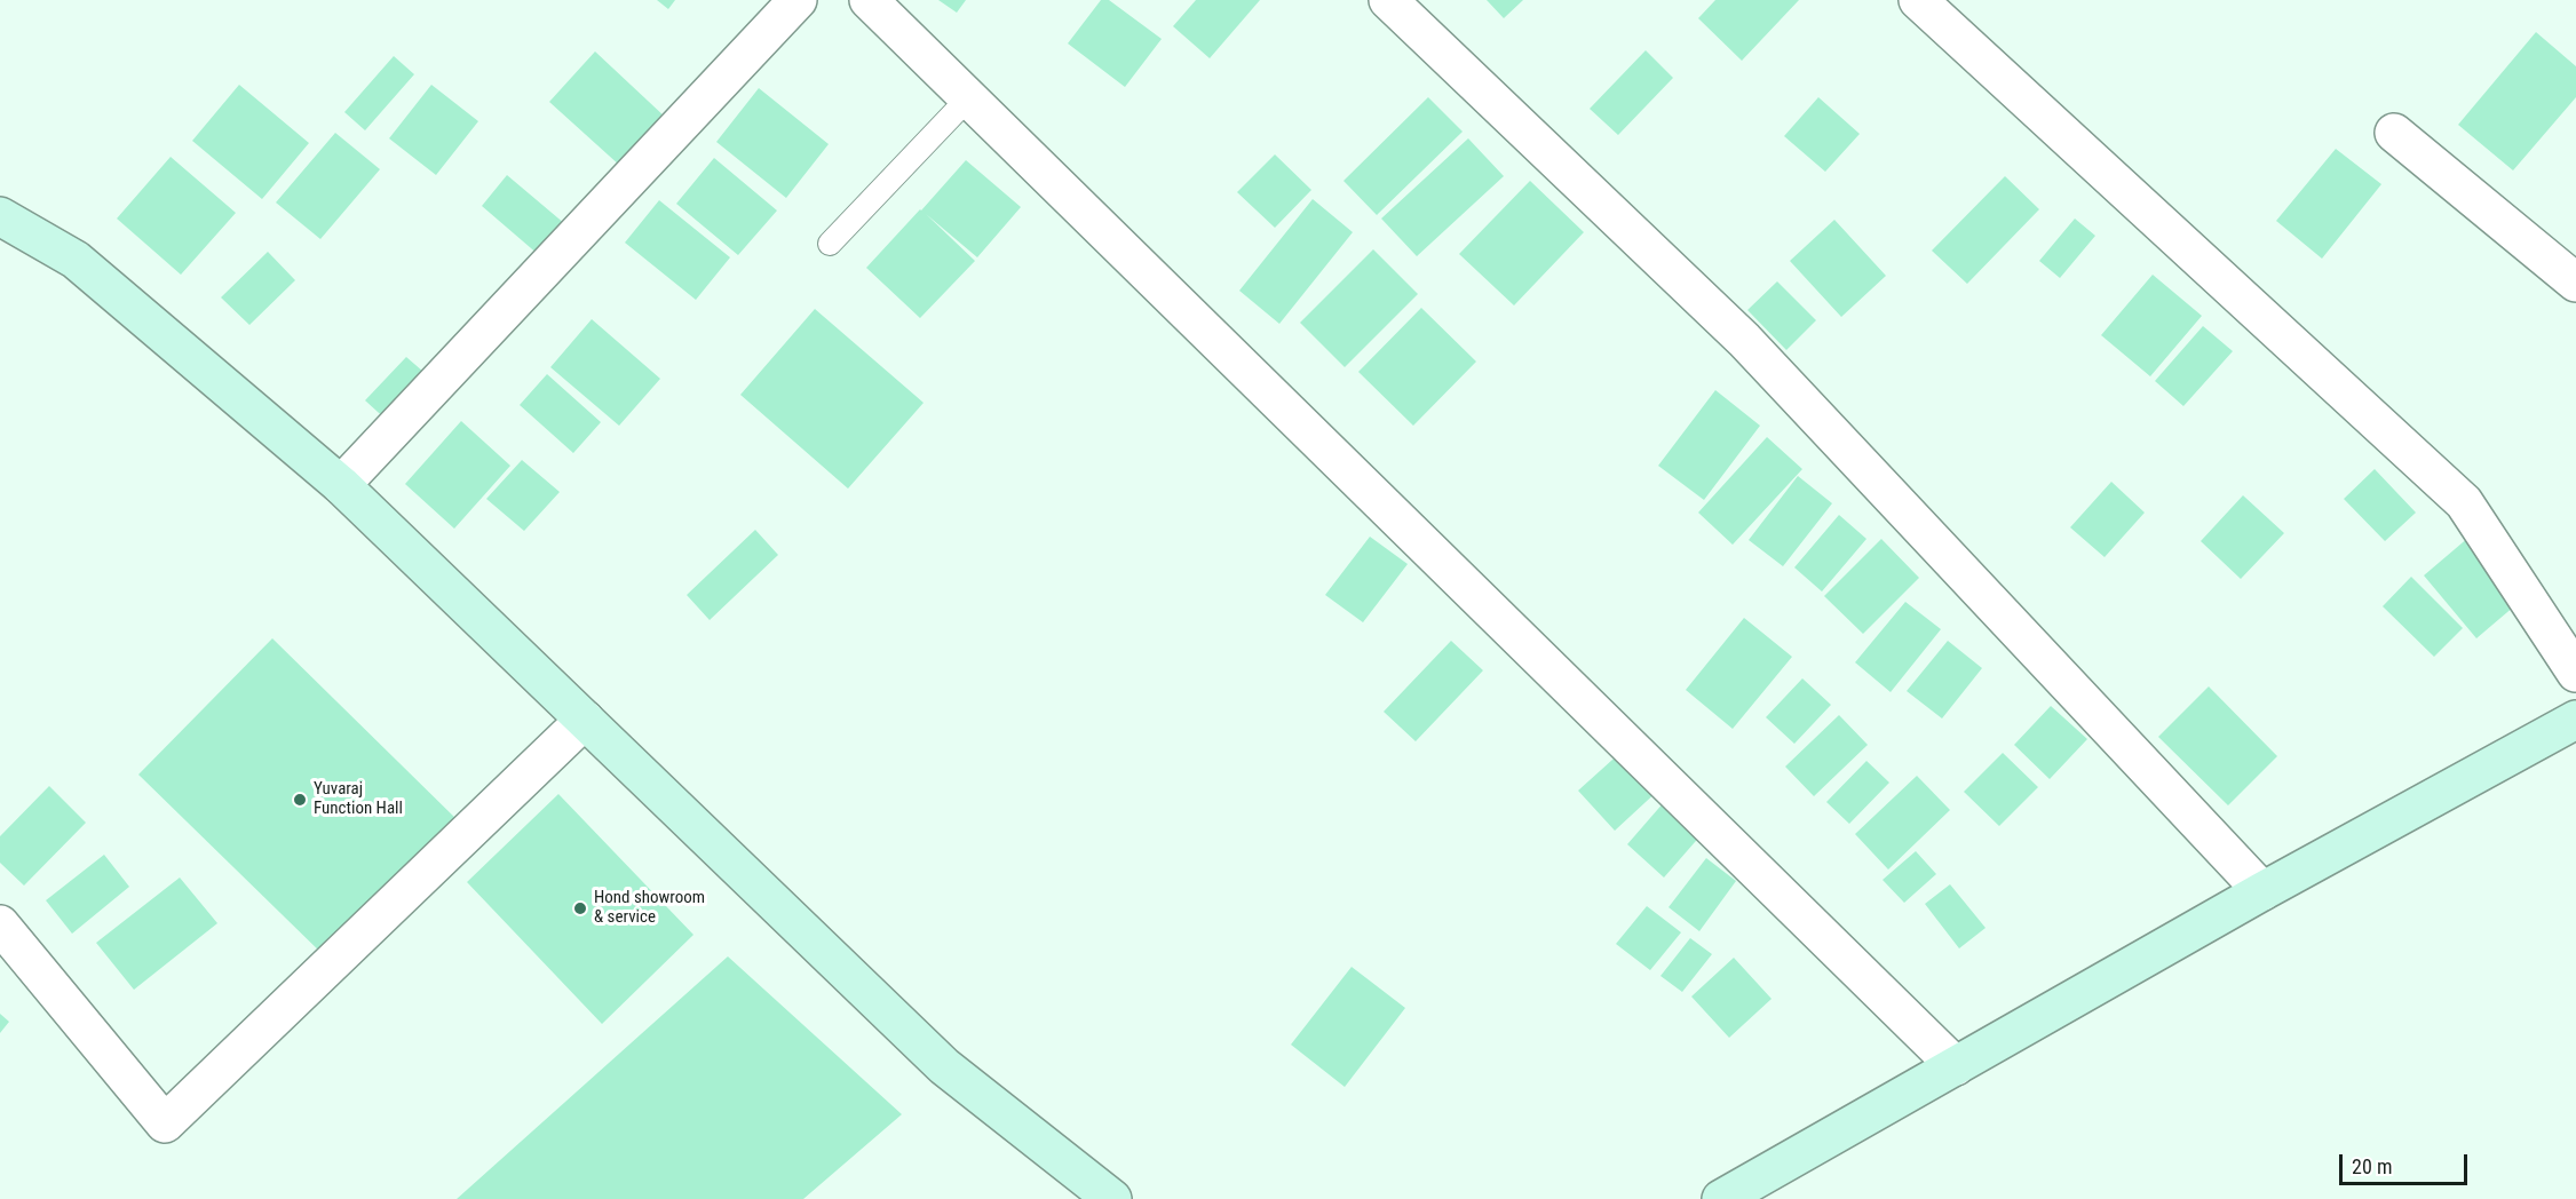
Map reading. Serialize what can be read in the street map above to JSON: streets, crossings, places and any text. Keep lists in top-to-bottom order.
{
  "places": ["Yuvaraj Function Hall", "Hond showroom & service"],
  "scale_bar": "20 m"
}
